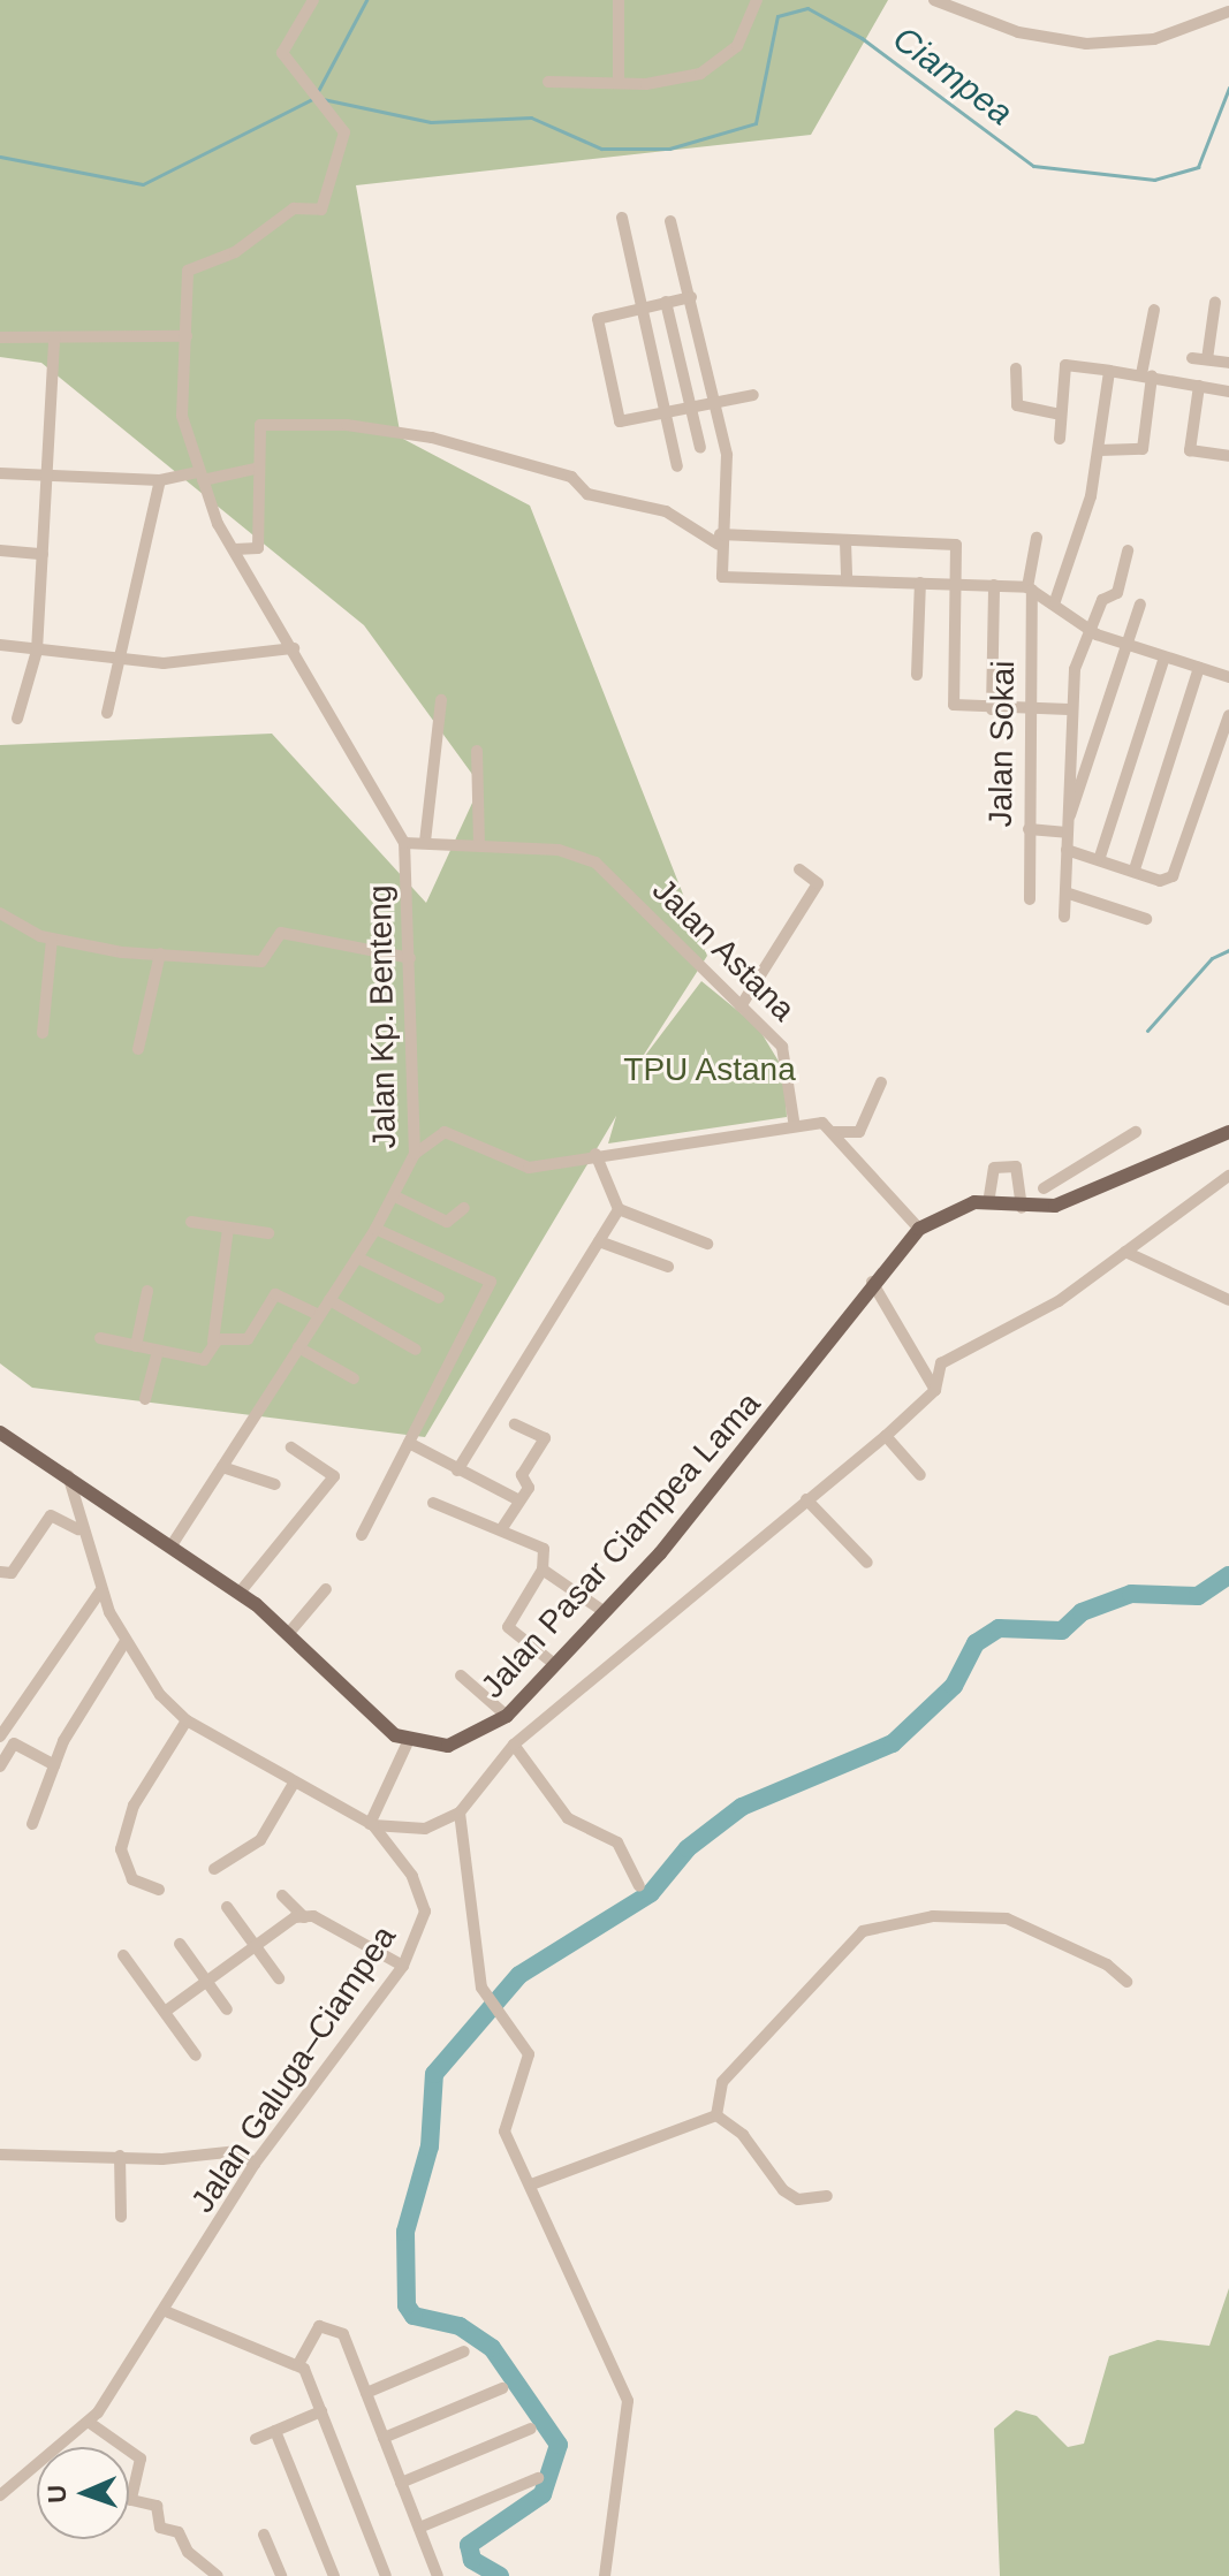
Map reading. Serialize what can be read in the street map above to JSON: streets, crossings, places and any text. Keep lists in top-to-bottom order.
{
  "streets": {
    "main road": ["Jalan Pasar Ciampea Lama"],
    "street": [
      "Jalan Sokai",
      "Jalan Astana",
      "Jalan Kp. Benteng",
      "Jalan Galuga–Ciampea"
    ]
  },
  "crossings": [
    ["Jalan Astana", "Jalan Kp. Benteng"]
  ],
  "water": ["Ciampea"],
  "parks": ["TPU Astana"],
  "north": "left"
}
